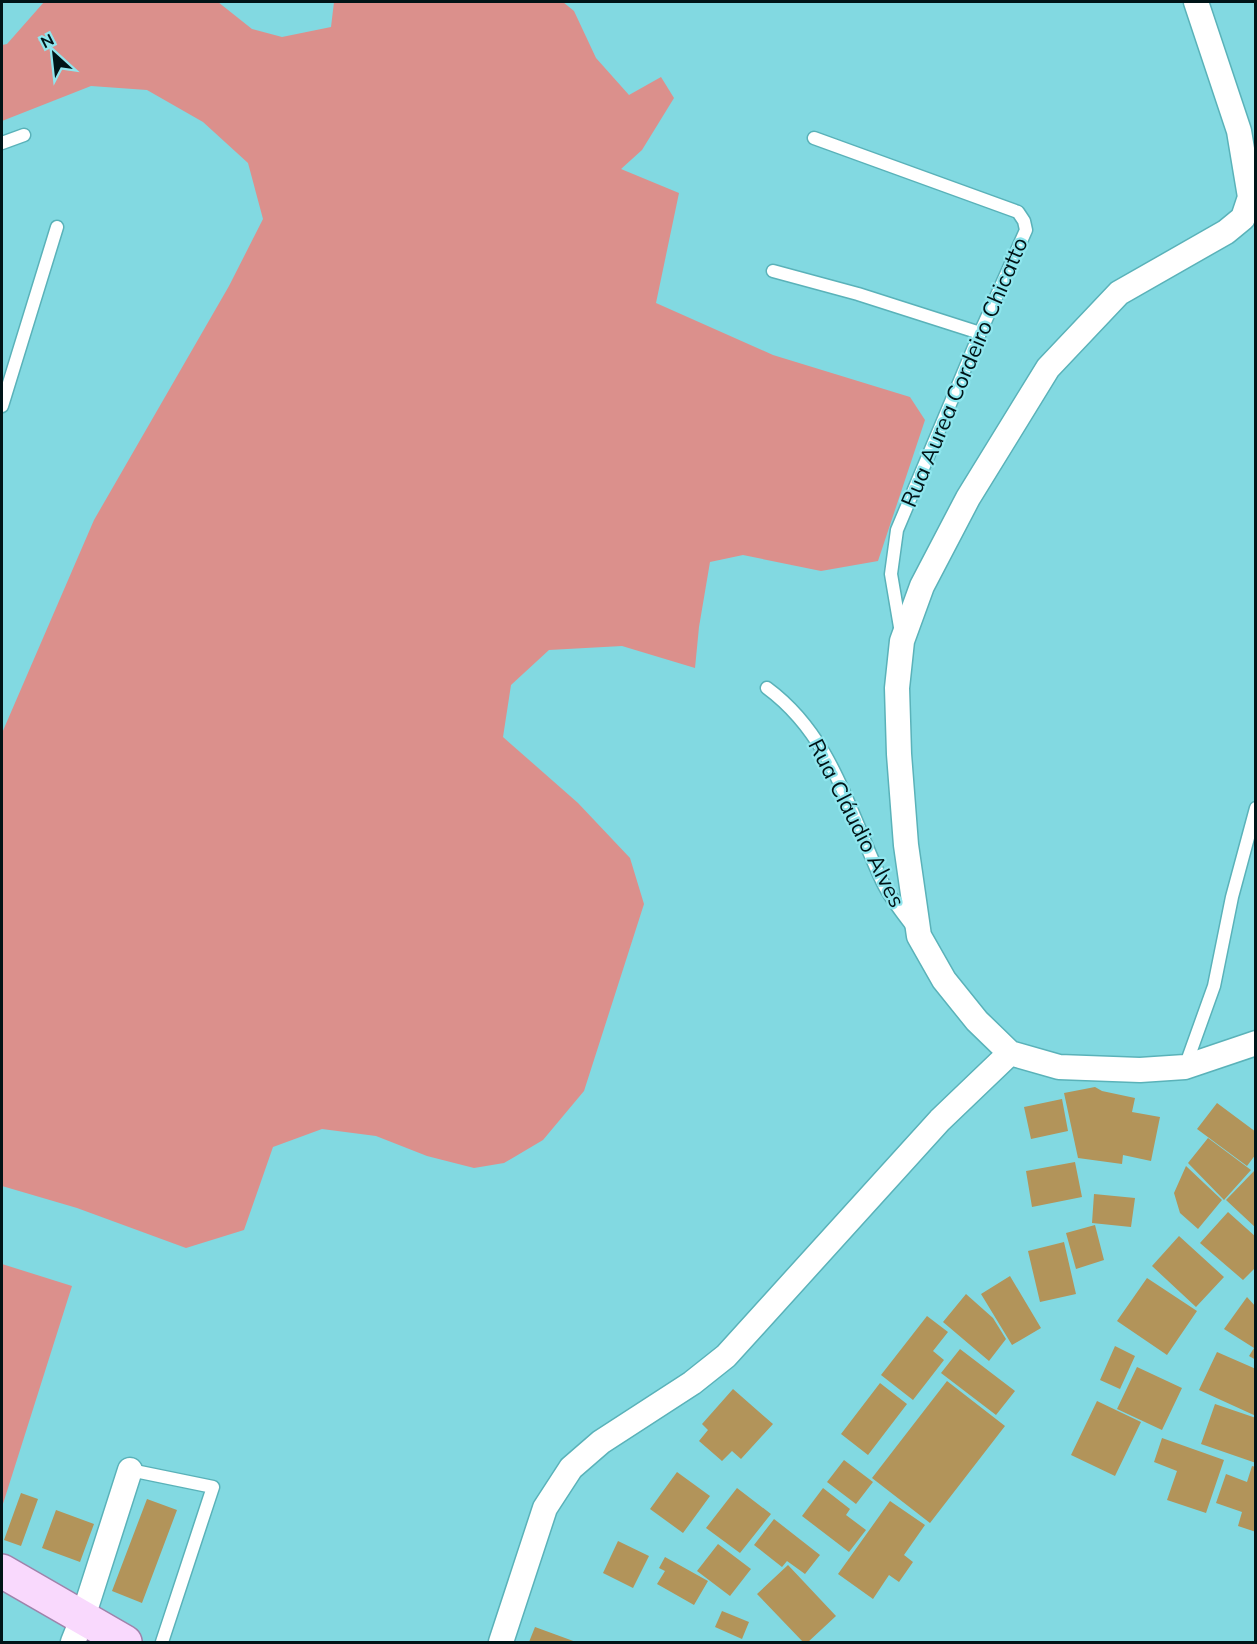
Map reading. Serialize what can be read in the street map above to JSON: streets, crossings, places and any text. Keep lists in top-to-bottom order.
{
  "streets": {
    "lane": ["Rua Aurea Cordeiro Chicatto", "Rua Cláudio Alves"]
  },
  "north": "top left"
}
